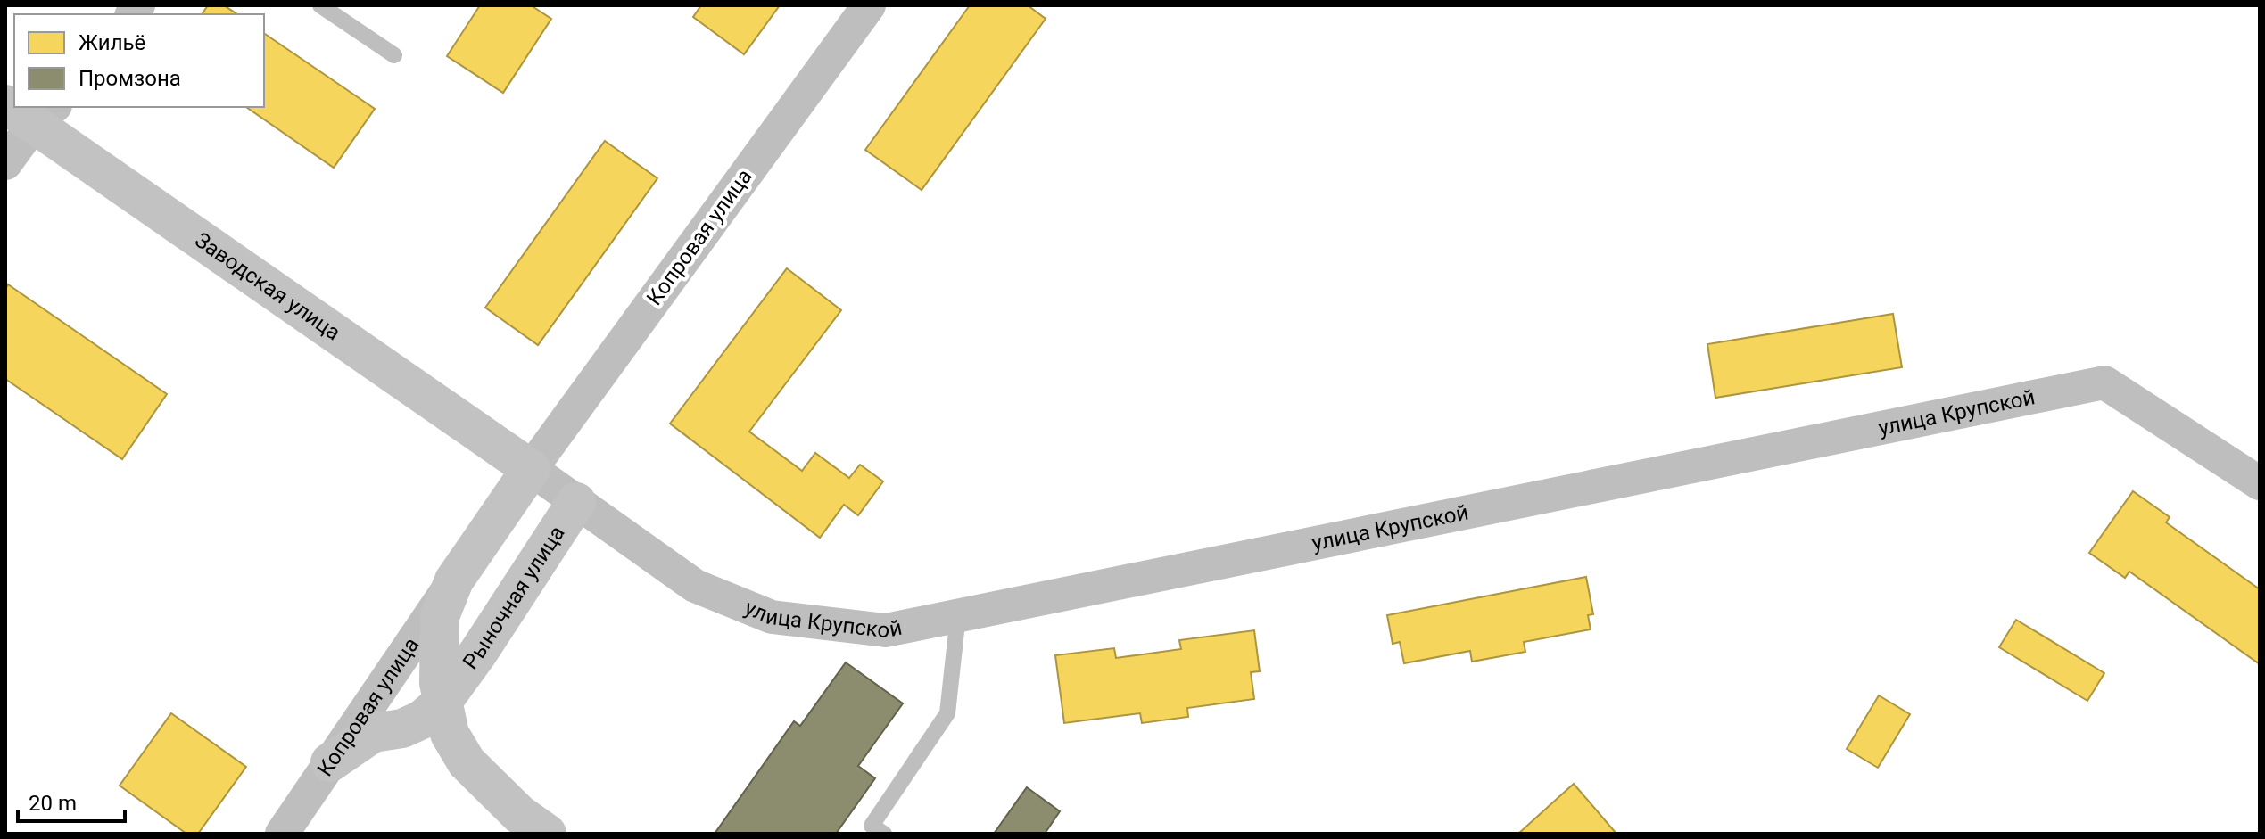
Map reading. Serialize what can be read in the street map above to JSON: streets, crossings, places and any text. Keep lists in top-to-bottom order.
{
  "streets": {
    "street": [
      "Копровая улица",
      "Заводская улица",
      "улица Крупской",
      "Рыночная улица"
    ]
  },
  "crossings": [
    ["Копровая улица", "Заводская улица"],
    ["Копровая улица", "улица Крупской"],
    ["Копровая улица", "Рыночная улица"],
    ["Заводская улица", "улица Крупской"],
    ["Заводская улица", "Рыночная улица"],
    ["улица Крупской", "Рыночная улица"]
  ],
  "legend": ["Жильё", "Промзона"],
  "scale_bar": "20 m"
}
